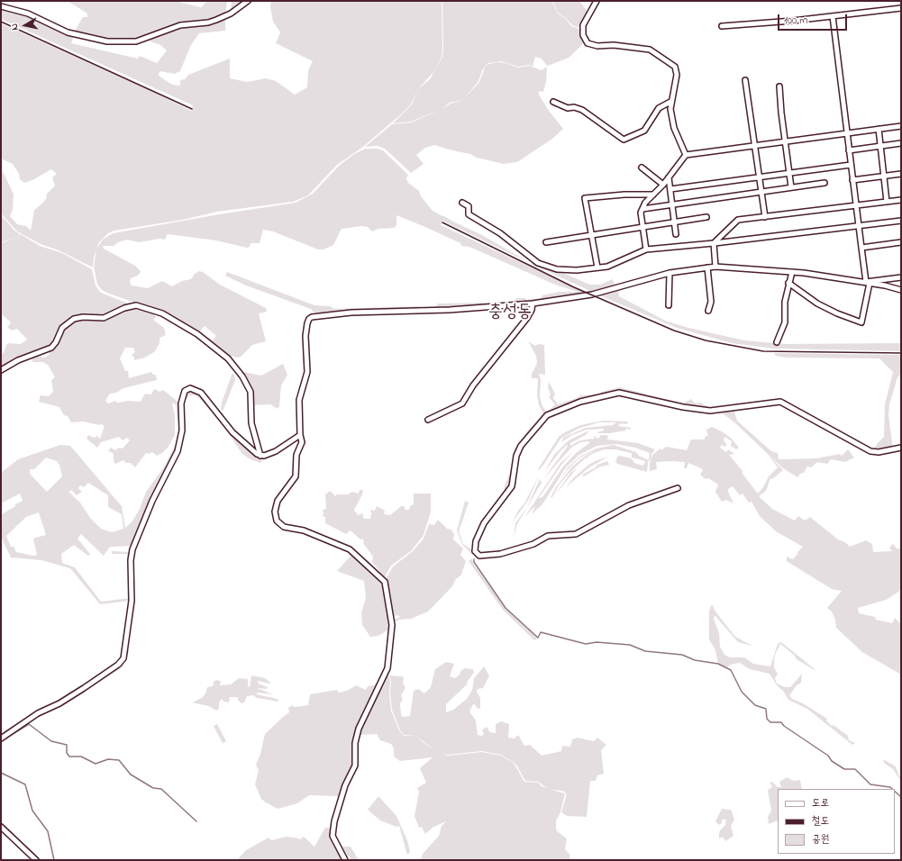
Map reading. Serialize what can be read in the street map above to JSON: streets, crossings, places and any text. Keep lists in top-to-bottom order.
{
  "districts": ["충성동"],
  "legend": ["도로", "철도", "공원"],
  "scale_bar": "100 m",
  "north": "left"
}
